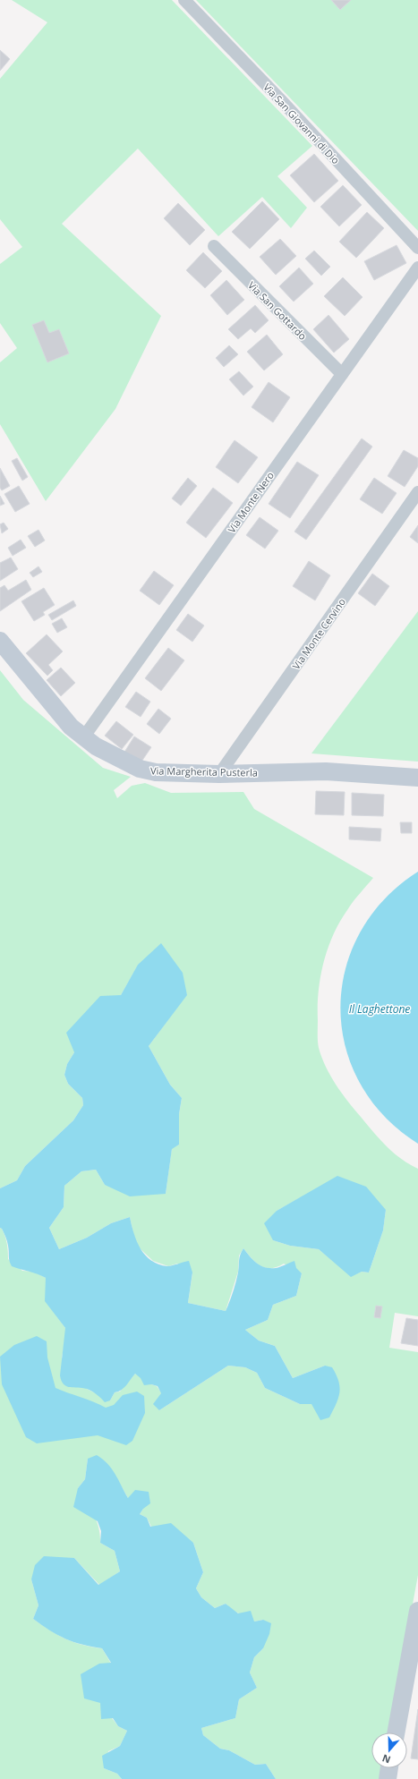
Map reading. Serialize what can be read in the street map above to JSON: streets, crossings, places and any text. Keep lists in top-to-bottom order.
{
  "streets": {
    "street": [
      "Via San Giovanni di Dio",
      "Via San Gottardo",
      "Via Monte Nero",
      "Via Monte Cervino",
      "Via Margherita Pusterla"
    ]
  },
  "crossings": [
    ["Via San Gottardo", "Via Monte Nero"],
    ["Via Monte Nero", "Via Margherita Pusterla"],
    ["Via Monte Cervino", "Via Margherita Pusterla"]
  ],
  "water": ["Il Laghettone"],
  "north": "bottom"
}
